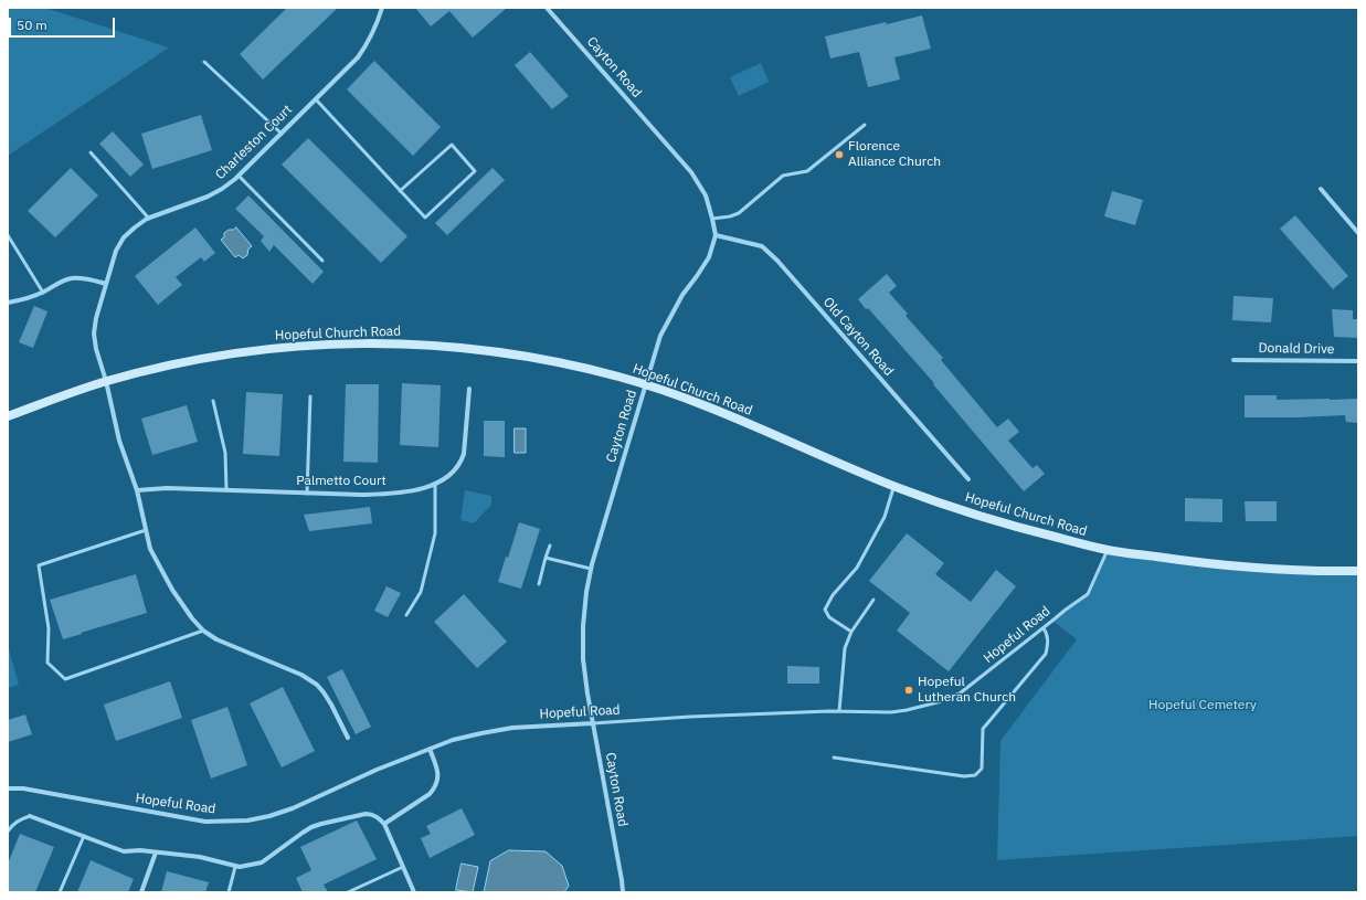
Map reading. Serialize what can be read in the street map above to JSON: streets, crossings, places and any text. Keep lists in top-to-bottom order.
{
  "streets": {
    "main road": ["Hopeful Church Road"],
    "street": [
      "Cayton Road",
      "Charleston Court",
      "Old Cayton Road",
      "Donald Drive",
      "Palmetto Court",
      "Hopeful Road"
    ]
  },
  "crossings": [
    ["Cayton Road", "Hopeful Church Road"],
    ["Cayton Road", "Old Cayton Road"],
    ["Cayton Road", "Hopeful Road"],
    ["Charleston Court", "Hopeful Church Road"],
    ["Hopeful Church Road", "Hopeful Road"]
  ],
  "parks": ["Hopeful Cemetery"],
  "places": ["Florence Alliance Church", "Hopeful Lutheran Church"],
  "scale_bar": "50 m"
}
